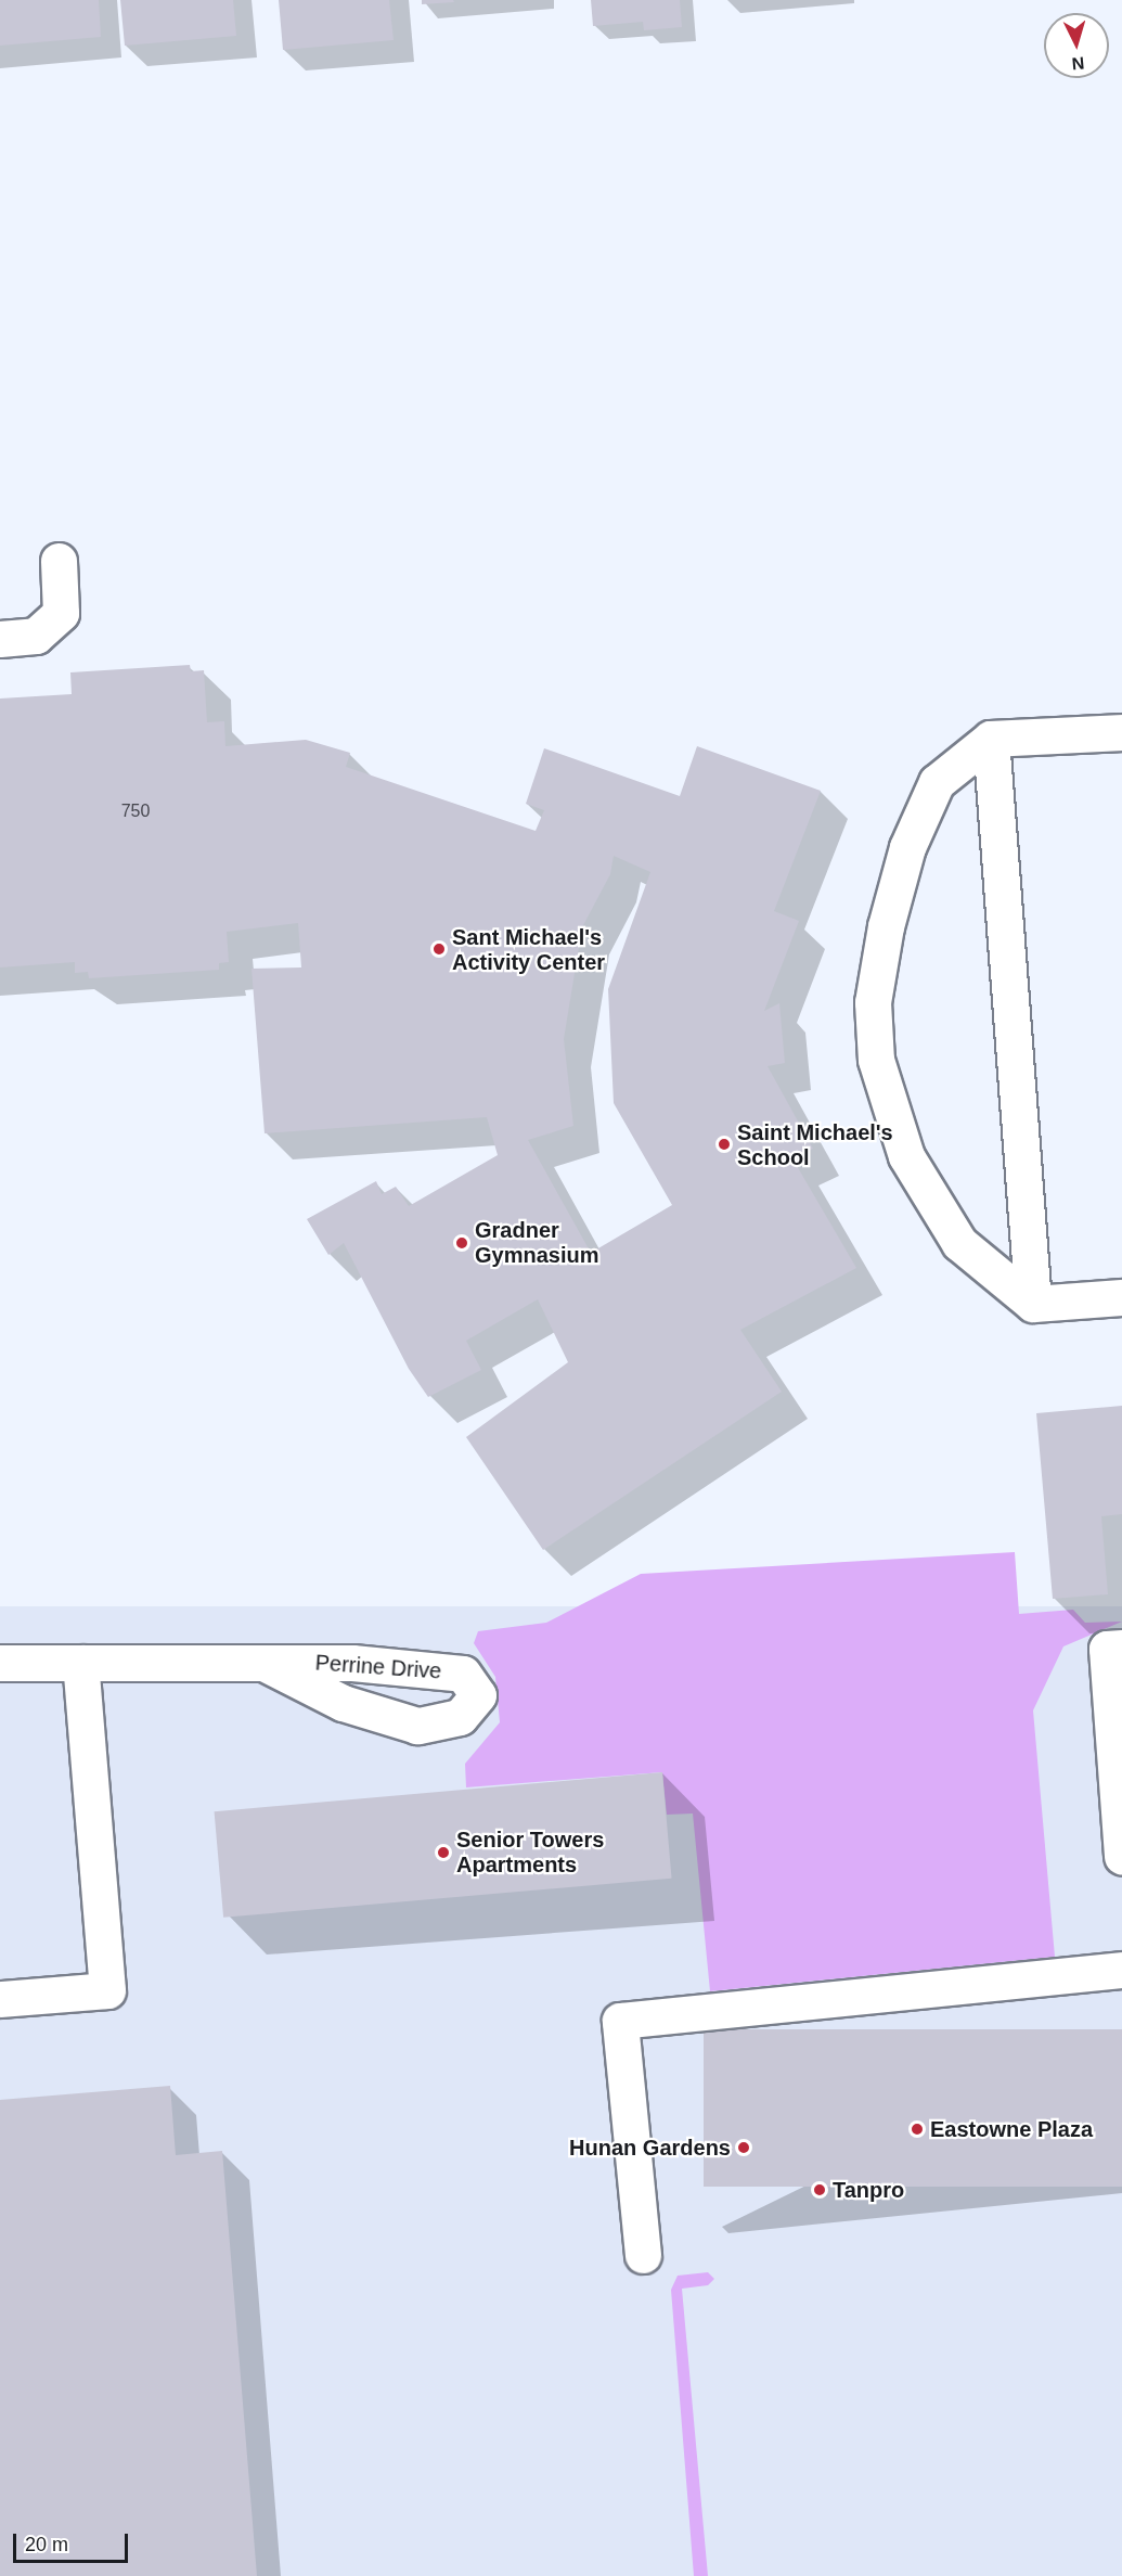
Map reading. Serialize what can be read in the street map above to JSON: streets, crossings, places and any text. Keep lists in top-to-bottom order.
{
  "streets": {
    "street": ["Perrine Drive"]
  },
  "places": [
    "Sant Michael's Activity Center",
    "Saint Michael's School",
    "Gradner Gymnasium",
    "Senior Towers Apartments",
    "Eastowne Plaza",
    "Hunan Gardens",
    "Tanpro"
  ],
  "house_numbers": ["750"],
  "scale_bar": "20 m",
  "north": "bottom"
}
